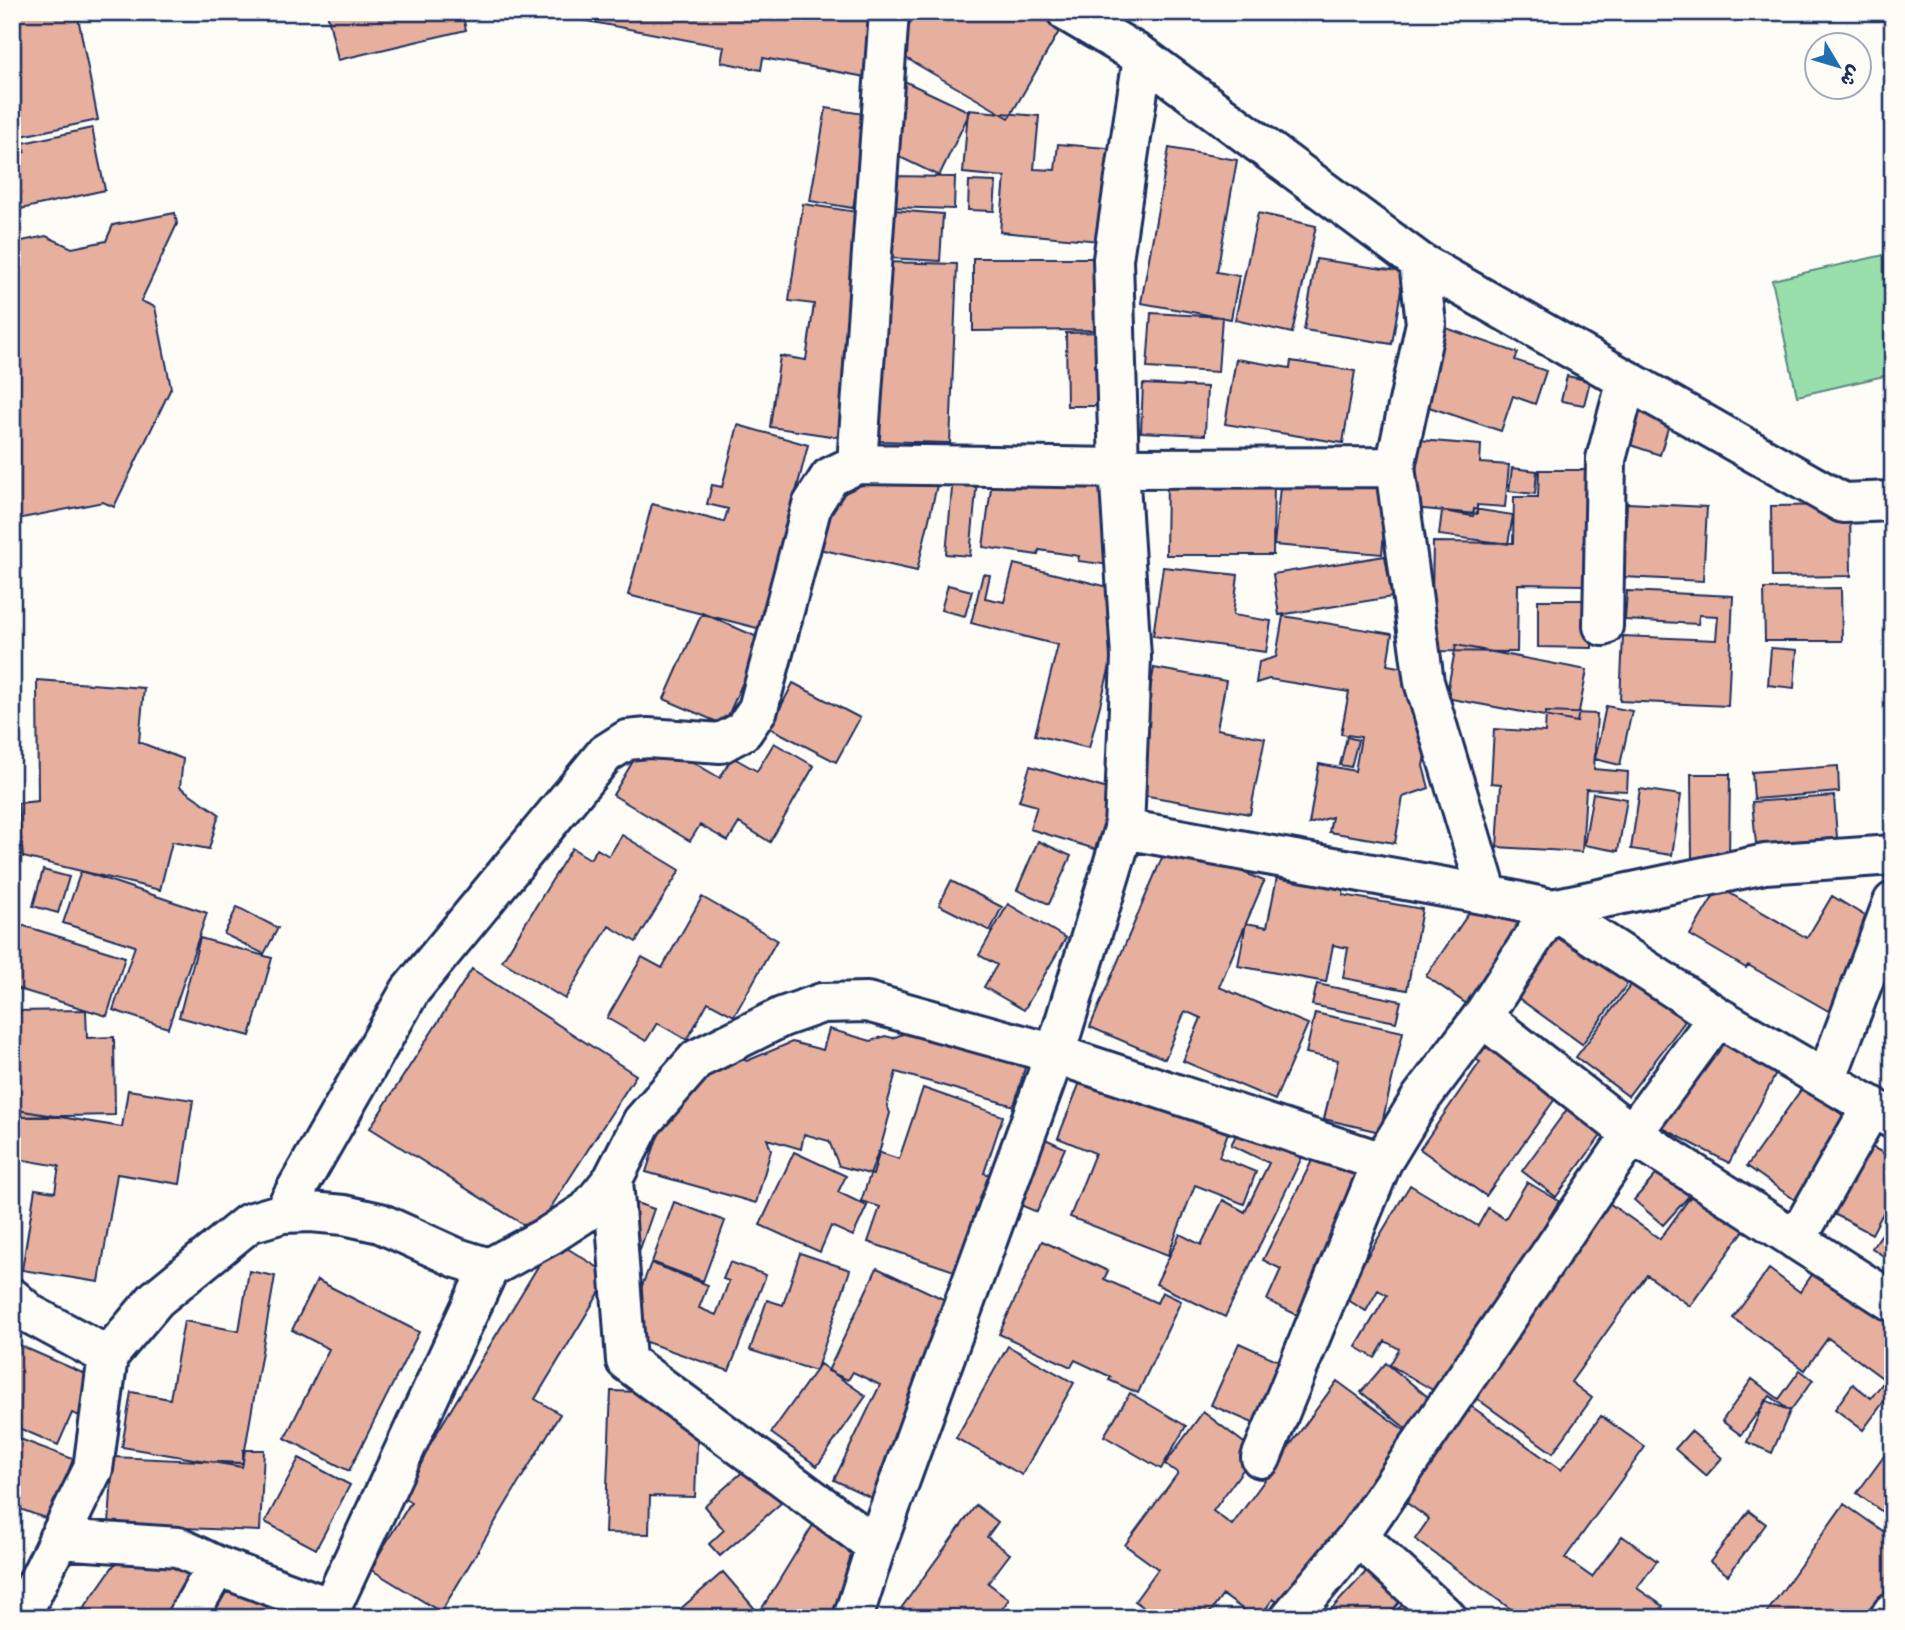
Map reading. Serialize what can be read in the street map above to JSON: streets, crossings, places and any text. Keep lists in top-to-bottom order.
{
  "north": "bottom right"
}
